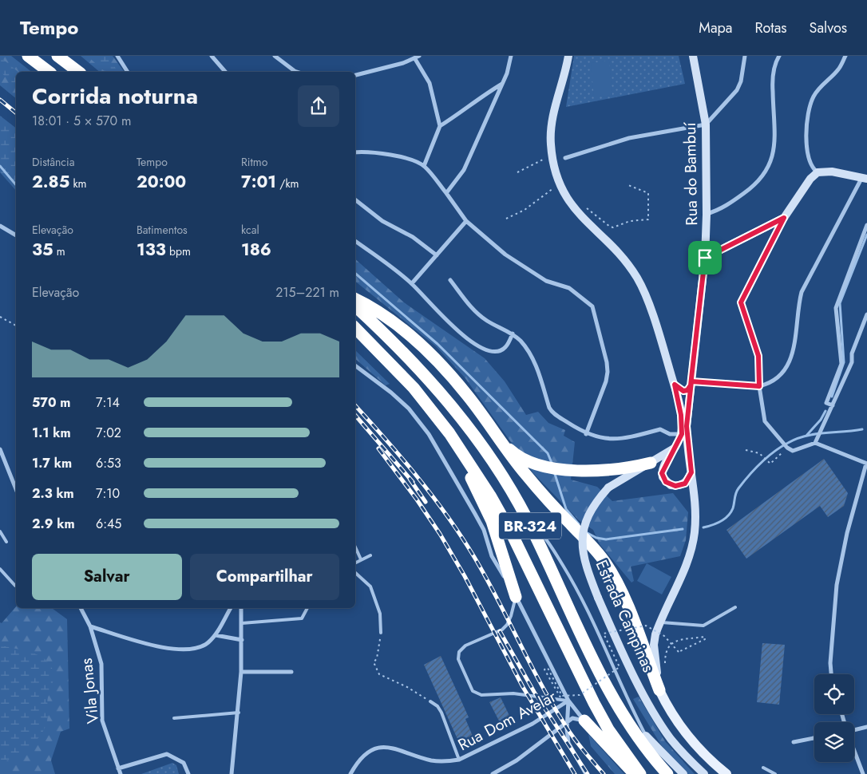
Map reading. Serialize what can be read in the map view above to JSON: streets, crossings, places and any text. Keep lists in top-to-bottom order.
{
  "streets": {
    "highway": ["BR-324"],
    "main road": ["Rua do Bambuí", "Estrada Campinas"],
    "street": ["Vila Jonas", "Rua Dom Avelar"]
  },
  "crossings": [
    ["Rua do Bambuí", "Estrada Campinas"]
  ],
  "page": {
    "header": "Tempo",
    "nav": ["Mapa", "Rotas", "Salvos"],
    "heading": ["Corrida noturna", "18:01 · 5 × 570 m"],
    "stats": [
      ["Distância", "2.85 km"],
      ["Tempo", "20:00"],
      ["Ritmo", "7:01 /km"],
      ["Elevação", "35 m"],
      ["Batimentos", "133 bpm"],
      ["kcal", "186"]
    ],
    "chart": ["Elevação", "215–221 m"],
    "list": [
      {
        "name": "570 m",
        "note": "7:14"
      },
      {
        "name": "1.1 km",
        "note": "7:02"
      },
      {
        "name": "1.7 km",
        "note": "6:53"
      },
      {
        "name": "2.3 km",
        "note": "7:10"
      },
      {
        "name": "2.9 km",
        "note": "6:45"
      }
    ],
    "buttons": ["Salvar", "Compartilhar"]
  }
}
